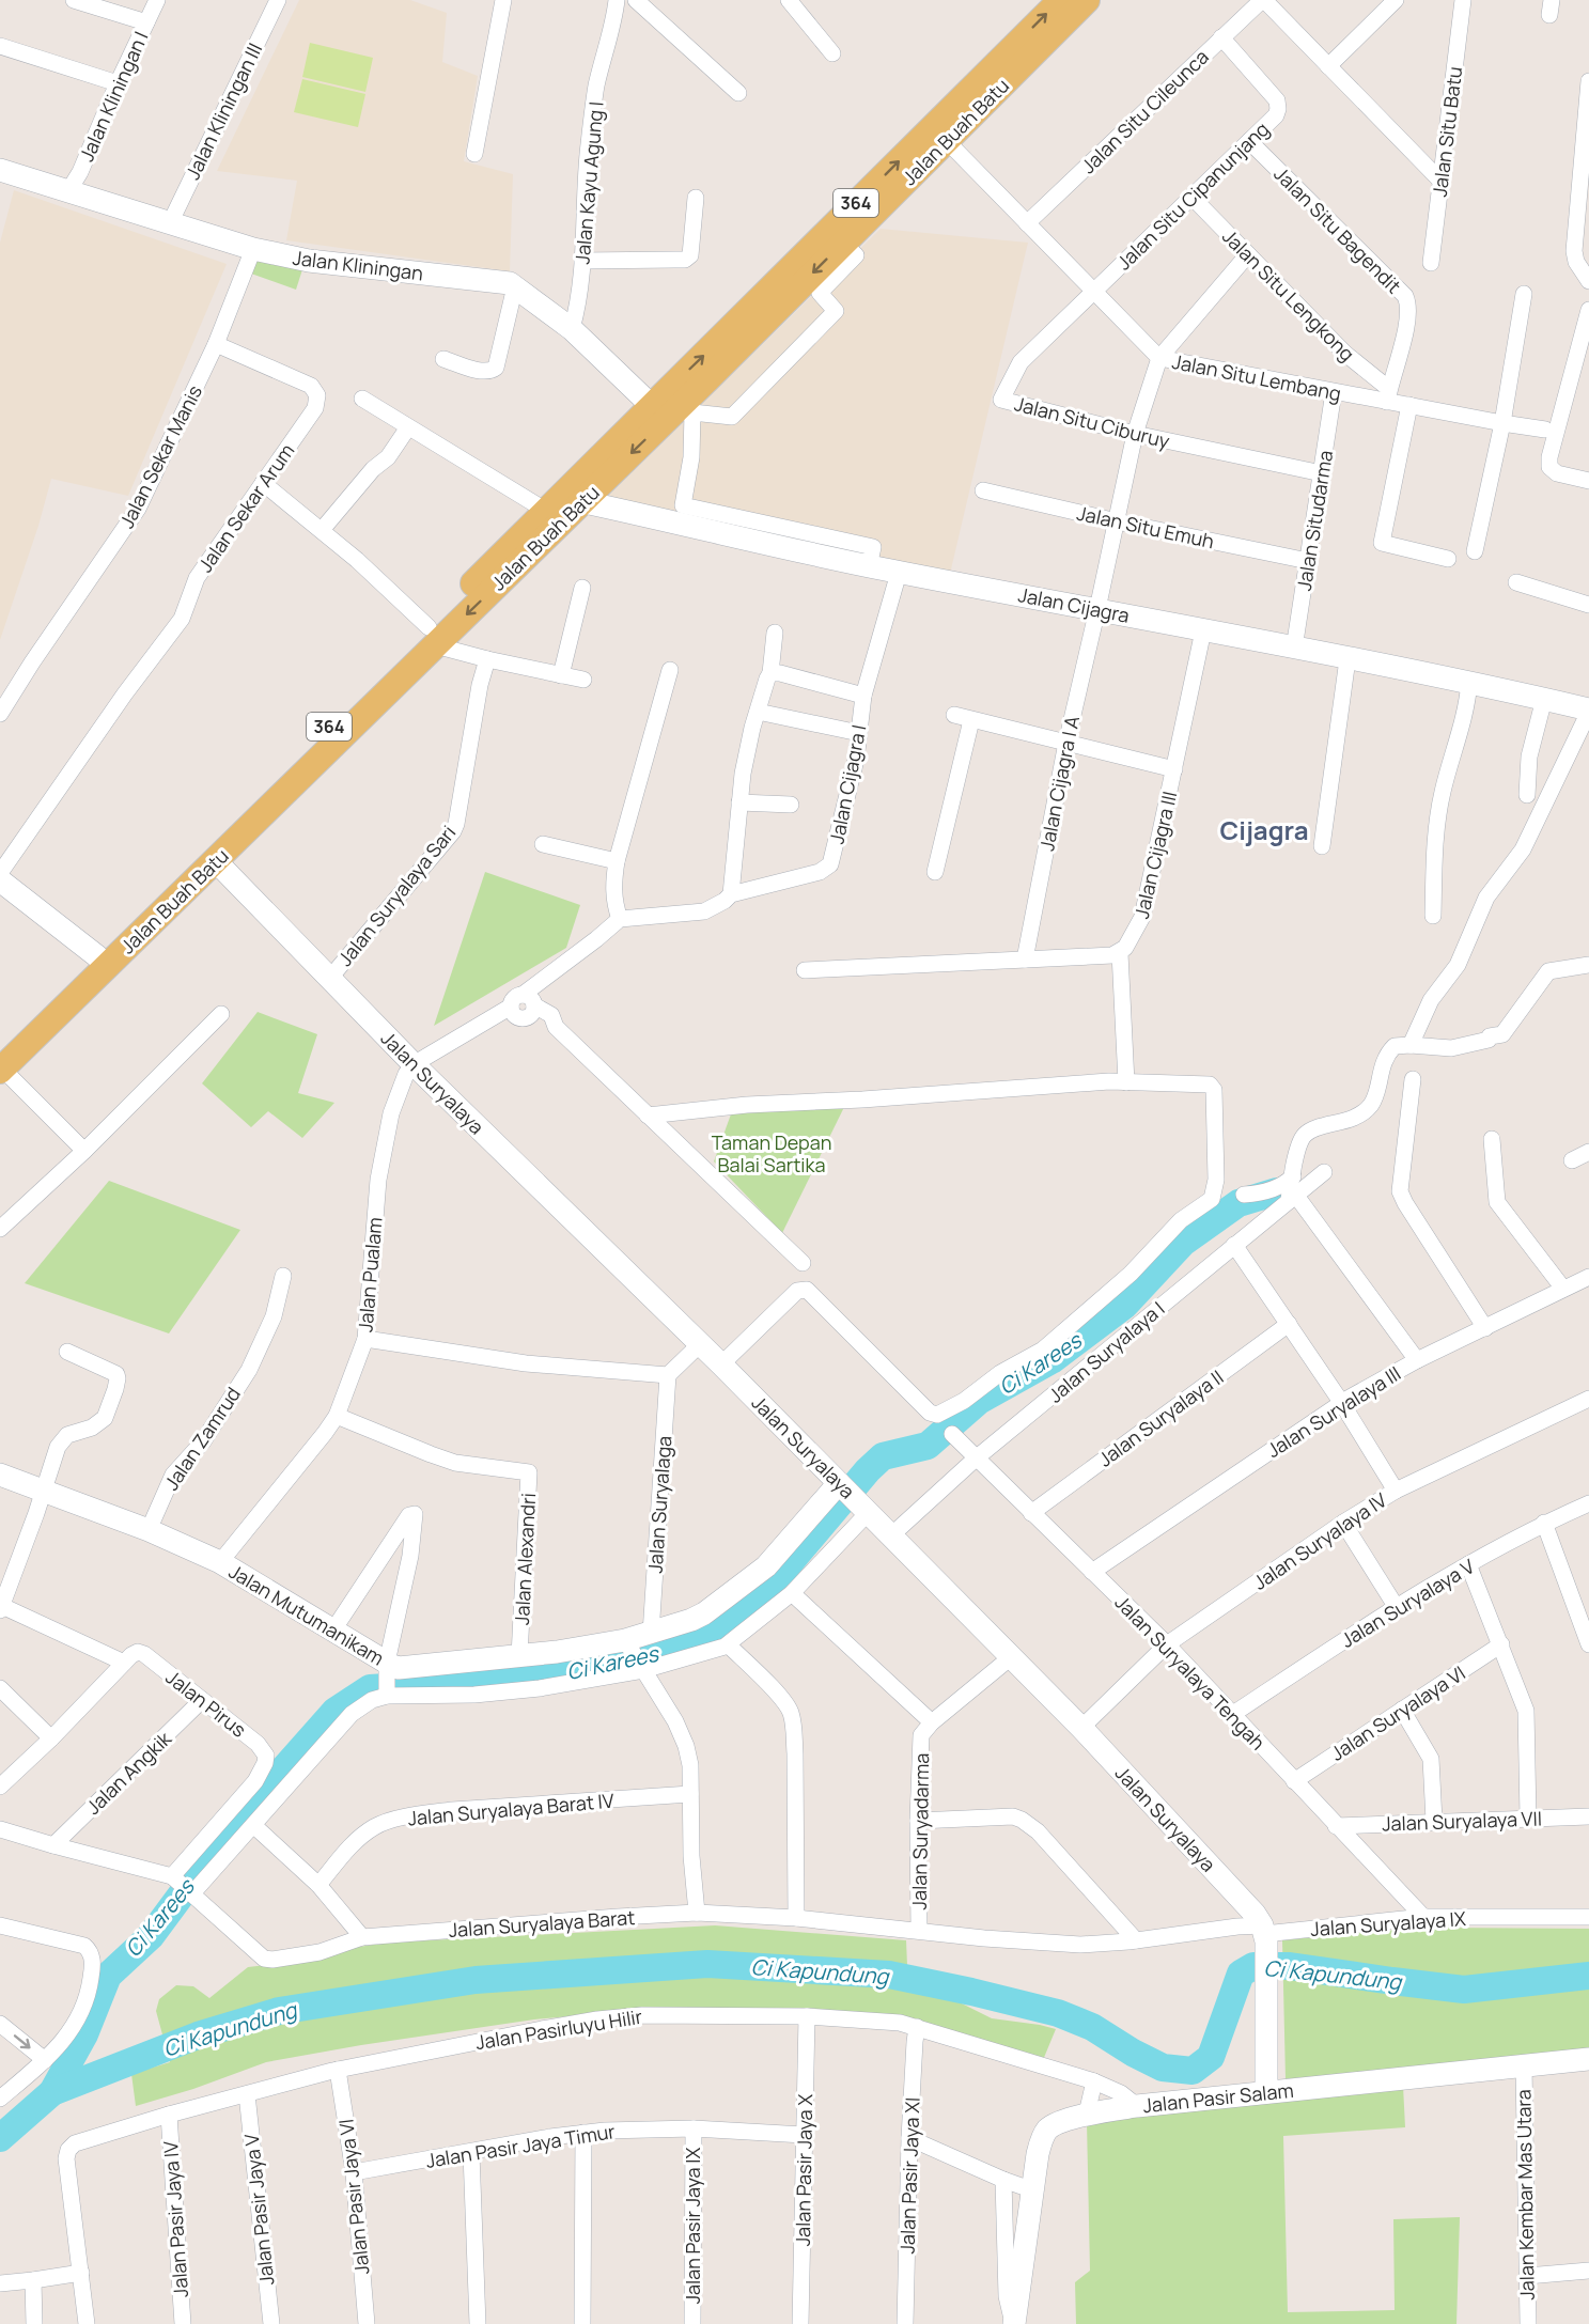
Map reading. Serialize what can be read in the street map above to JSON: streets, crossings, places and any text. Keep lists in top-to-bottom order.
{
  "streets": {
    "main road": ["Jalan Buah Batu", "364"],
    "street": [
      "Jalan Kliningan I",
      "Jalan Kliningan III",
      "Jalan Situ Cileunca",
      "Jalan Situ Batu",
      "Jalan Kayu Agung I",
      "Jalan Situ Cipanunjang",
      "Jalan Situ Bagendit",
      "Jalan Kliningan",
      "Jalan Situ Lengkong",
      "Jalan Situ Lembang",
      "Jalan Situ Ciburuy",
      "Jalan Sekar Manis",
      "Jalan Sekar Arum",
      "Jalan Situdarma",
      "Jalan Situ Emuh",
      "Jalan Cijagra",
      "Jalan Cijagra I A",
      "Jalan Cijagra I",
      "Jalan Cijagra III",
      "Jalan Suryalaya Sari",
      "Jalan Suryalaya",
      "Jalan Pualam",
      "Jalan Suryalaya I",
      "Jalan Suryalaya III",
      "Jalan Suryalaya II",
      "Jalan Zamrud",
      "Jalan Suryalaga",
      "Jalan Suryalaya IV",
      "Jalan Alexandri",
      "Jalan Suryalaya V",
      "Jalan Mutumanikam",
      "Jalan Suryalaya Tengah",
      "Jalan Pirus",
      "Jalan Suryalaya VI",
      "Jalan Angkik",
      "Jalan Suryalaya Barat IV",
      "Jalan Suryalaya VII",
      "Jalan Suryadarma",
      "Jalan Suryalaya Barat",
      "Jalan Suryalaya IX",
      "Jalan Pasirluyu Hilir",
      "Jalan Pasir Salam",
      "Jalan Pasir Jaya Timur",
      "Jalan Pasir Jaya X",
      "Jalan Pasir Jaya XI",
      "Jalan Kembar Mas Utara",
      "Jalan Pasir Jaya Vl",
      "Jalan Pasir Jaya V",
      "Jalan Pasir Jaya IV",
      "Jalan Pasir Jaya IX"
    ]
  },
  "crossings": [
    ["Jalan Kliningan I", "Jalan Kliningan"],
    ["Jalan Kliningan III", "Jalan Kliningan"],
    ["Jalan Situ Cileunca", "Jalan Situ Cipanunjang"],
    ["Jalan Situ Cileunca", "Jalan Situ Lembang"],
    ["Jalan Buah Batu", "Jalan Kliningan"],
    ["Jalan Buah Batu", "Jalan Situ Lembang"],
    ["Jalan Buah Batu", "Jalan Cijagra"],
    ["Jalan Buah Batu", "Jalan Suryalaya"],
    ["Jalan Kayu Agung I", "Jalan Kliningan"],
    ["Jalan Situ Cipanunjang", "Jalan Situ Bagendit"],
    ["Jalan Situ Cipanunjang", "Jalan Situ Lengkong"],
    ["Jalan Situ Cipanunjang", "Jalan Situ Lembang"],
    ["Jalan Situ Cipanunjang", "Jalan Situ Ciburuy"],
    ["Jalan Situ Bagendit", "Jalan Situ Lengkong"],
    ["Jalan Situ Bagendit", "Jalan Situ Lembang"],
    ["Jalan Kliningan", "Jalan Sekar Manis"],
    ["Jalan Situ Lengkong", "Jalan Situ Lembang"],
    ["Jalan Situ Lembang", "Jalan Situ Ciburuy"],
    ["Jalan Situ Lembang", "Jalan Situdarma"],
    ["Jalan Situ Lembang", "Jalan Cijagra I A"],
    ["Jalan Situ Ciburuy", "Jalan Situdarma"],
    ["Jalan Situ Ciburuy", "Jalan Cijagra I A"],
    ["Jalan Sekar Manis", "Jalan Sekar Arum"],
    ["Jalan Situdarma", "Jalan Situ Emuh"],
    ["Jalan Situdarma", "Jalan Cijagra"],
    ["Jalan Situ Emuh", "Jalan Cijagra I A"],
    ["Jalan Cijagra", "Jalan Cijagra I A"],
    ["Jalan Cijagra", "Jalan Cijagra I"],
    ["Jalan Cijagra", "Jalan Cijagra III"],
    ["Jalan Suryalaya Sari", "Jalan Suryalaya"],
    ["Jalan Suryalaya", "Jalan Pualam"],
    ["Jalan Suryalaya", "Jalan Suryalaya I"],
    ["Jalan Suryalaya", "Jalan Suryalaya IV"],
    ["Jalan Suryalaya", "Jalan Mutumanikam"],
    ["Jalan Suryalaya", "Jalan Suryadarma"],
    ["Jalan Suryalaya", "Jalan Suryalaya IX"],
    ["Jalan Pualam", "Jalan Alexandri"],
    ["Jalan Pualam", "Jalan Mutumanikam"],
    ["Jalan Suryalaya I", "Jalan Suryalaya Tengah"],
    ["Jalan Suryalaya III", "Jalan Suryalaya Tengah"],
    ["Jalan Suryalaya II", "Jalan Suryalaya Tengah"],
    ["Jalan Zamrud", "Jalan Mutumanikam"],
    ["Jalan Suryalaga", "Jalan Mutumanikam"],
    ["Jalan Suryalaya IV", "Jalan Suryalaya Tengah"],
    ["Jalan Alexandri", "Jalan Mutumanikam"],
    ["Jalan Suryalaya V", "Jalan Suryalaya Tengah"],
    ["Jalan Suryalaya Tengah", "Jalan Suryalaya VI"],
    ["Jalan Suryalaya Tengah", "Jalan Suryalaya VII"],
    ["Jalan Suryalaya Tengah", "Jalan Suryalaya IX"],
    ["Jalan Pirus", "Jalan Angkik"],
    ["Jalan Pirus", "Jalan Suryalaya Barat"],
    ["Jalan Suryadarma", "Jalan Suryalaya Barat"],
    ["Jalan Suryalaya Barat", "Jalan Suryalaya IX"],
    ["Jalan Pasirluyu Hilir", "Jalan Pasir Salam"],
    ["Jalan Pasirluyu Hilir", "Jalan Pasir Jaya X"],
    ["Jalan Pasirluyu Hilir", "Jalan Pasir Jaya XI"],
    ["Jalan Pasirluyu Hilir", "Jalan Pasir Jaya Vl"],
    ["Jalan Pasirluyu Hilir", "Jalan Pasir Jaya V"],
    ["Jalan Pasirluyu Hilir", "Jalan Pasir Jaya IV"],
    ["Jalan Pasir Salam", "Jalan Kembar Mas Utara"],
    ["Jalan Pasir Jaya Timur", "Jalan Pasir Jaya X"],
    ["Jalan Pasir Jaya Timur", "Jalan Pasir Jaya Vl"],
    ["Jalan Pasir Jaya Timur", "Jalan Pasir Jaya IX"]
  ],
  "districts": ["Cijagra"],
  "water": ["Ci Karees", "Ci Kapundung"],
  "parks": ["Taman Depan Balai Sartika"]
}
